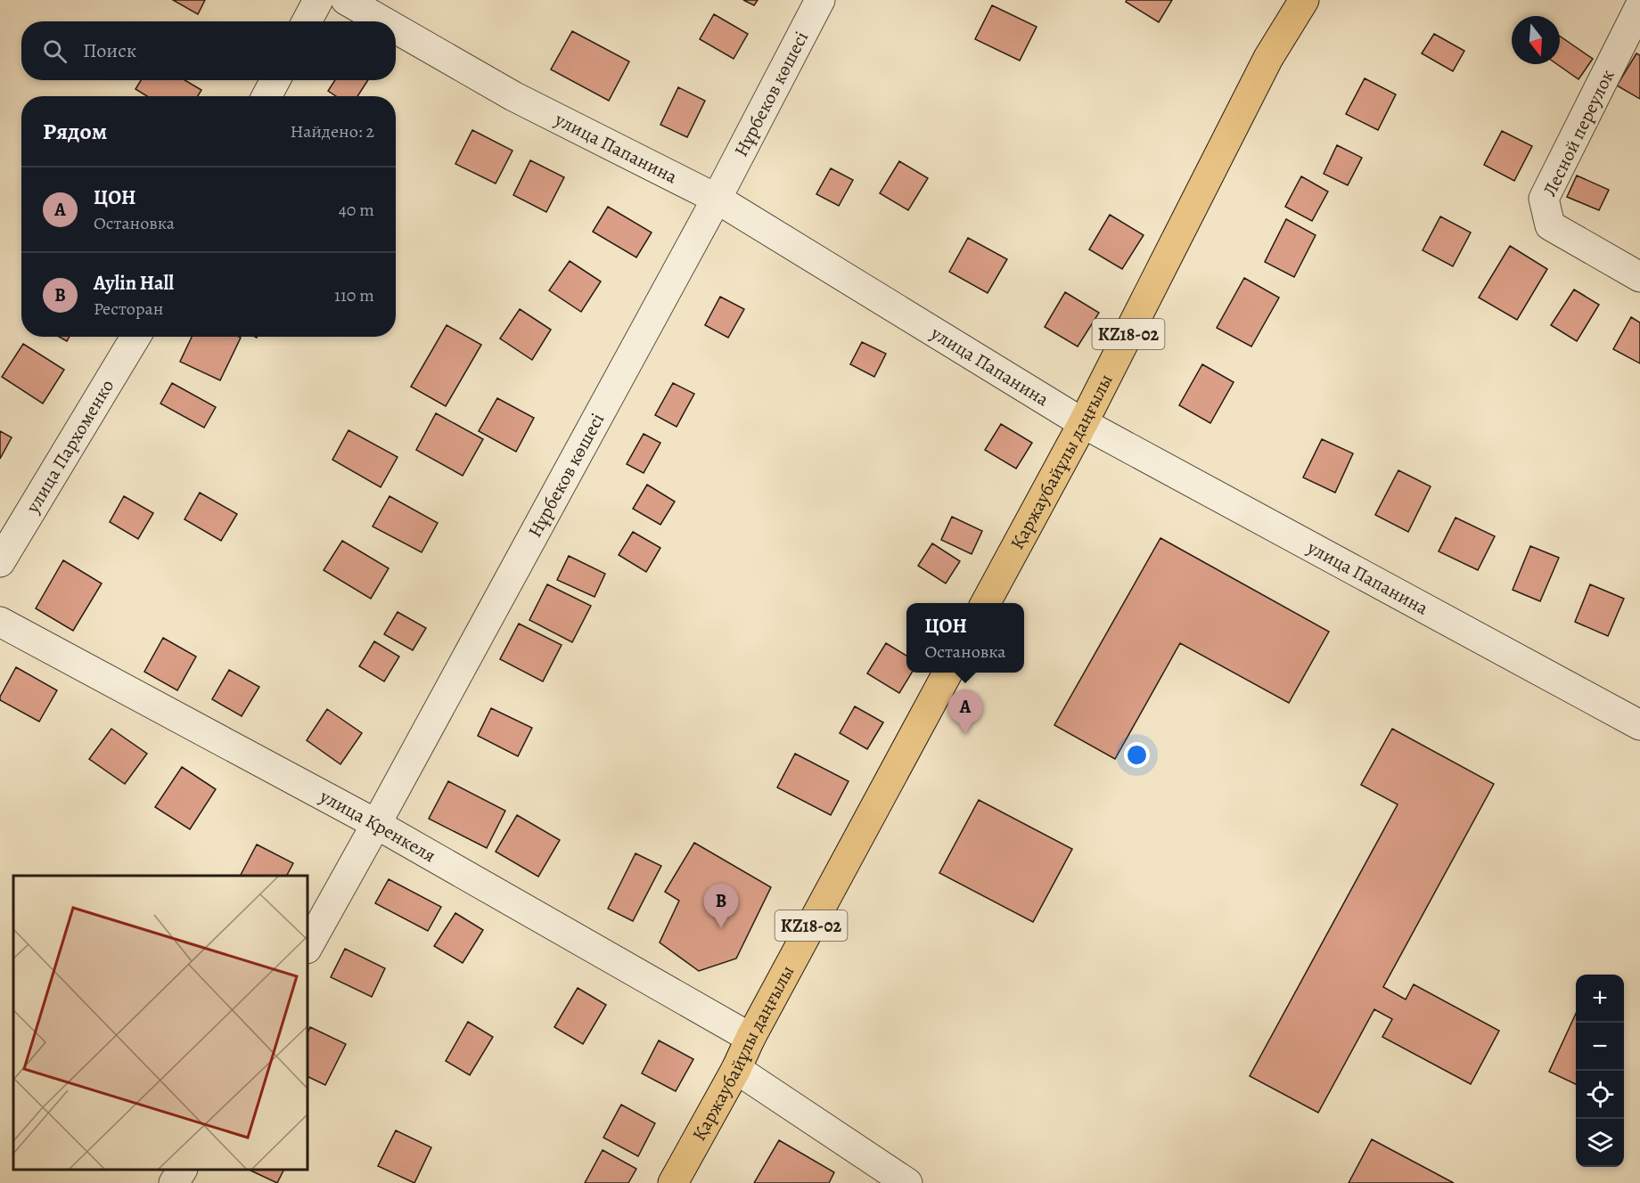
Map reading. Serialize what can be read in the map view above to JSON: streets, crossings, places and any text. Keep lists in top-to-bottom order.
{
  "streets": {
    "highway": ["KZ18-02", "Қаржаубайұлы даңғылы"],
    "street": [
      "Нұрбеков көшесі",
      "Лесной переулок",
      "улица Папанина",
      "улица Пархоменко",
      "улица Кренкеля"
    ]
  },
  "crossings": [
    ["Нұрбеков көшесі", "улица Папанина"],
    ["Нұрбеков көшесі", "улица Кренкеля"],
    ["улица Папанина", "Қаржаубайұлы даңғылы"],
    ["Қаржаубайұлы даңғылы", "улица Кренкеля"]
  ],
  "north": "bottom",
  "page": {
    "search": "Поиск",
    "heading": ["Рядом", "Найдено: 2"],
    "list": [
      {
        "mark": "A",
        "name": "ЦОН",
        "note": "Остановка",
        "value": "40 m"
      },
      {
        "mark": "B",
        "name": "Aylin Hall",
        "note": "Ресторан",
        "value": "110 m"
      }
    ],
    "popup": ["ЦОН", "Остановка"],
    "pins": ["A", "B"],
    "map_buttons": ["+", "−"]
  }
}
